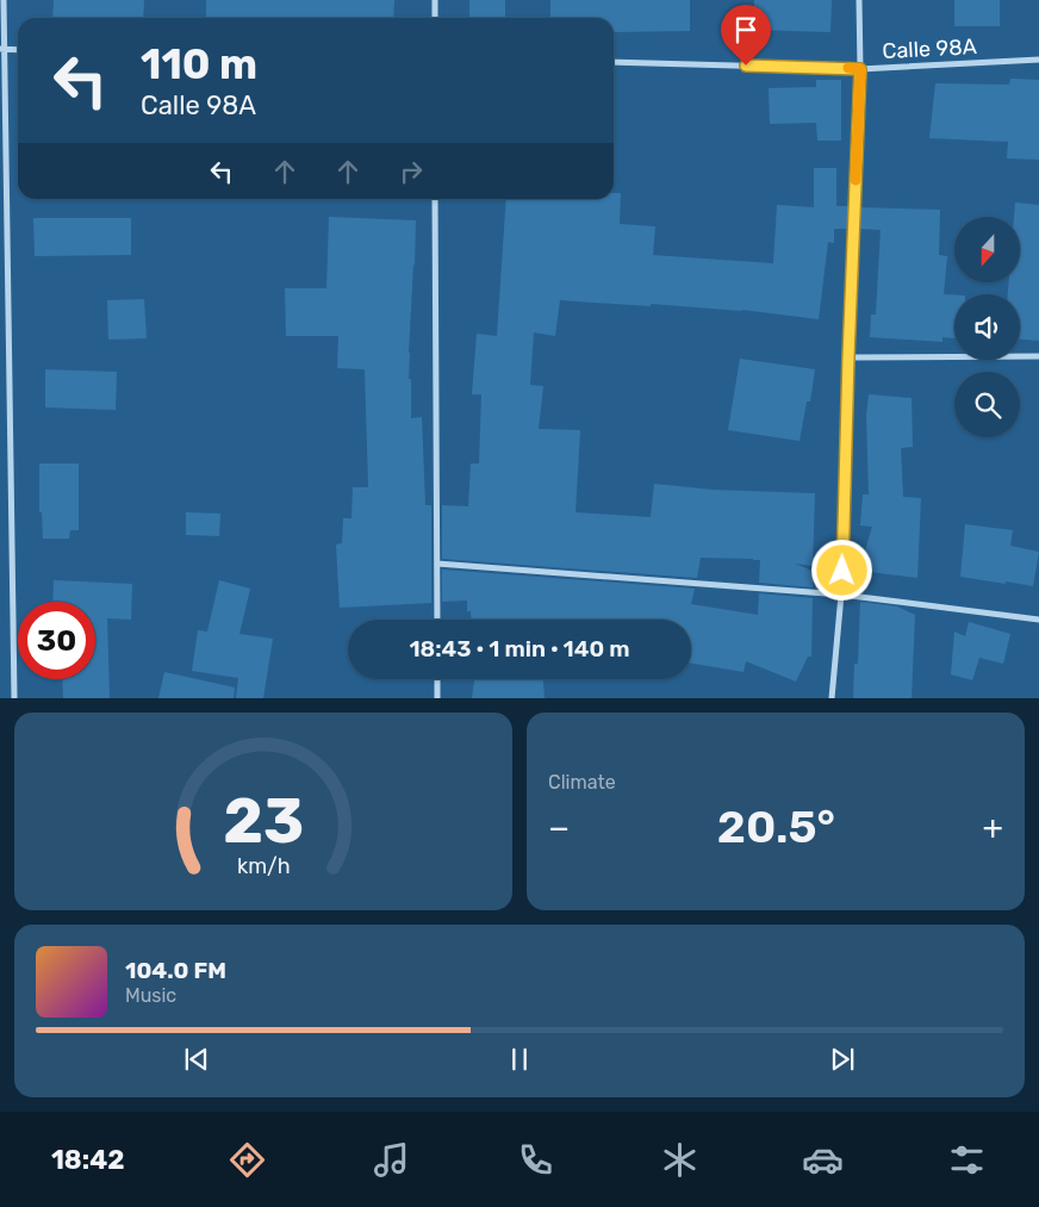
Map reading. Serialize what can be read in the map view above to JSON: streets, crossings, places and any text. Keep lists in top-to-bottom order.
{
  "streets": {
    "street": ["Calle 98A"]
  },
  "north": "bottom",
  "page": {
    "turn": ["110 m", "Calle 98A"],
    "limit": "30",
    "trip": "18:43 · 1 min · 140 m",
    "tile": "Climate",
    "heat": ["−", "20.5°", "+"],
    "song": ["104.0 FM", "Music"],
    "tabs": "18:42",
    "gauge": ["23", "km/h"]
  }
}
